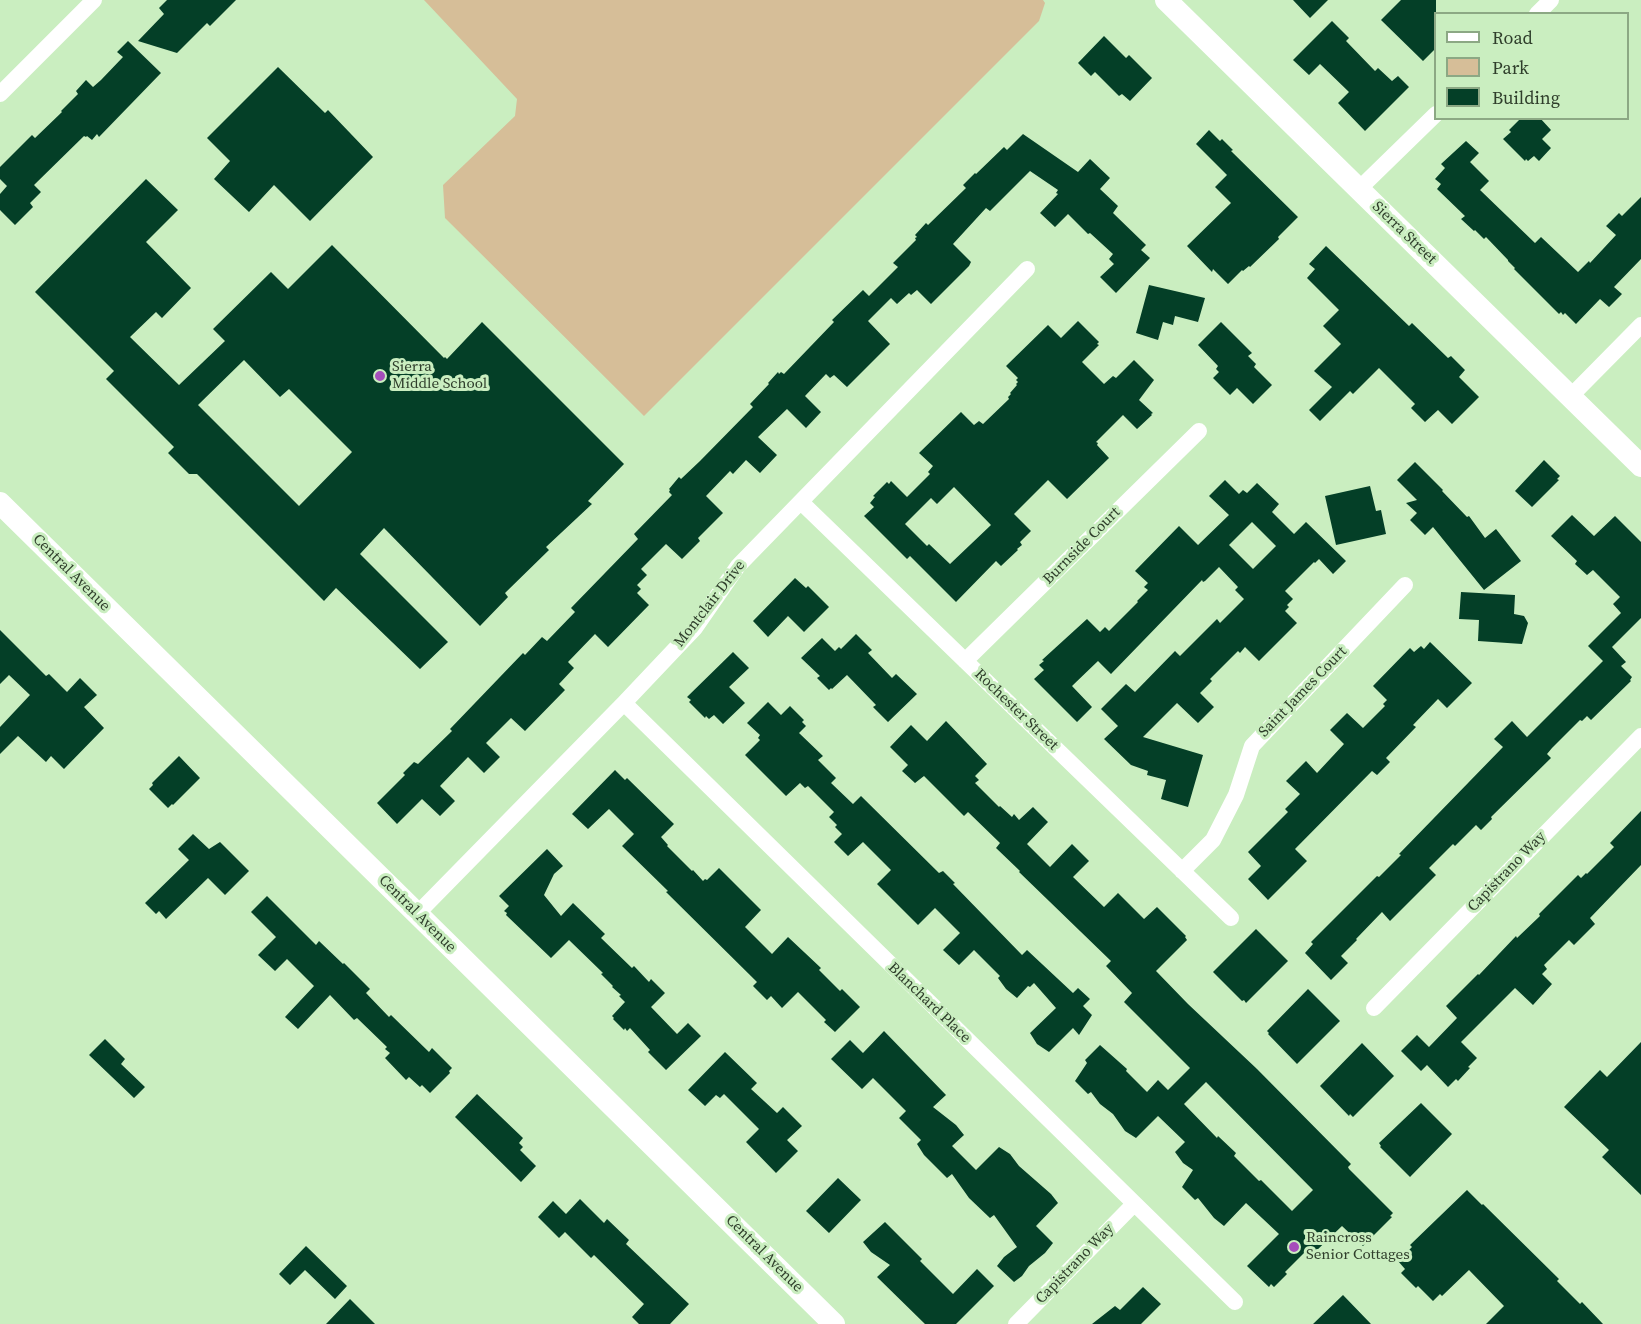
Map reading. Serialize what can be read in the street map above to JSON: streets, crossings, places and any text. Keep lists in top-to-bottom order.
{
  "streets": {
    "main road": ["Sierra Street", "Central Avenue"],
    "street": [
      "Burnside Court",
      "Montclair Drive",
      "Saint James Court",
      "Rochester Street",
      "Capistrano Way",
      "Blanchard Place"
    ]
  },
  "crossings": [
    ["Burnside Court", "Rochester Street"],
    ["Central Avenue", "Montclair Drive"],
    ["Montclair Drive", "Rochester Street"],
    ["Montclair Drive", "Blanchard Place"],
    ["Saint James Court", "Rochester Street"],
    ["Capistrano Way", "Blanchard Place"]
  ],
  "places": ["Sierra Middle School", "Raincross Senior Cottages"],
  "legend": ["Road", "Park", "Building"]
}
